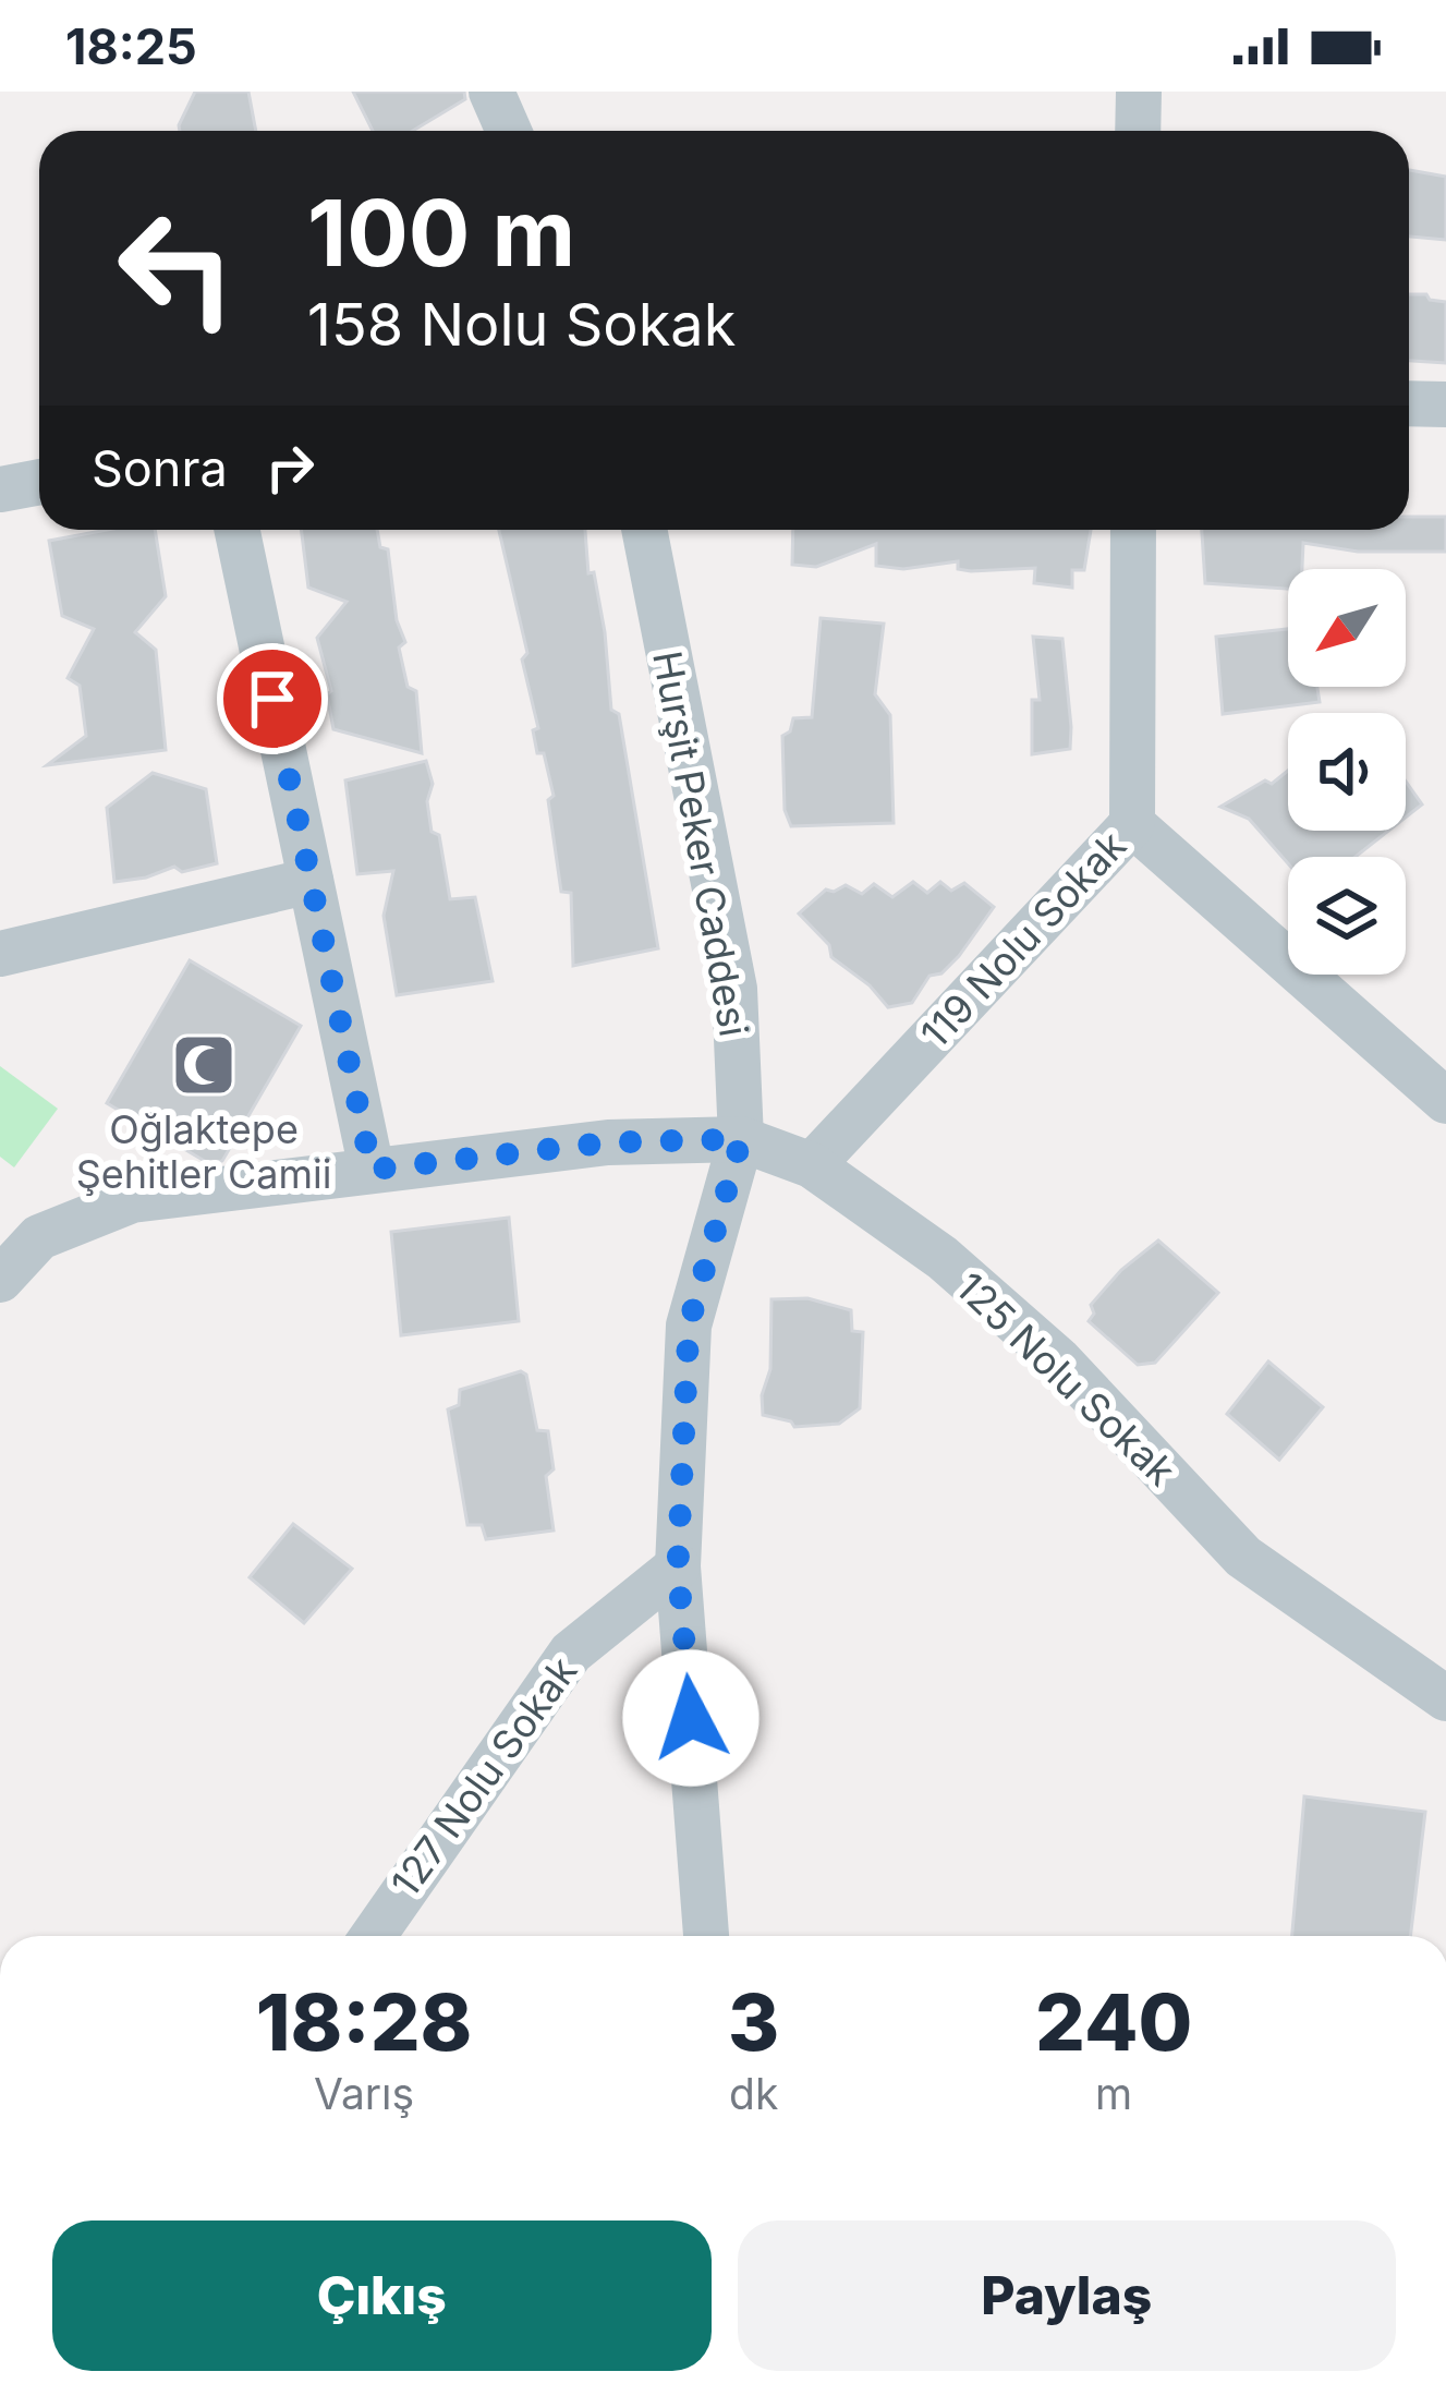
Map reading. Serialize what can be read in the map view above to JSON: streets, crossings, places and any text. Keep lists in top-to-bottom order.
{
  "streets": {
    "street": [
      "Hurşit Peker Caddesi",
      "119 Nolu Sokak",
      "125 Nolu Sokak",
      "127 Nolu Sokak"
    ]
  },
  "crossings": [
    ["Hurşit Peker Caddesi", "125 Nolu Sokak"],
    ["Hurşit Peker Caddesi", "127 Nolu Sokak"],
    ["119 Nolu Sokak", "125 Nolu Sokak"]
  ],
  "places": {
    "mosque": ["Oğlaktepe Şehitler Camii"]
  },
  "north": "bottom left",
  "page": {
    "status": "18:25",
    "turn": ["100 m", "158 Nolu Sokak"],
    "then": "Sonra",
    "eta": [
      "18:28",
      "Varış",
      "3",
      "dk",
      "240",
      "m"
    ],
    "buttons": ["Çıkış", "Paylaş"]
  }
}
